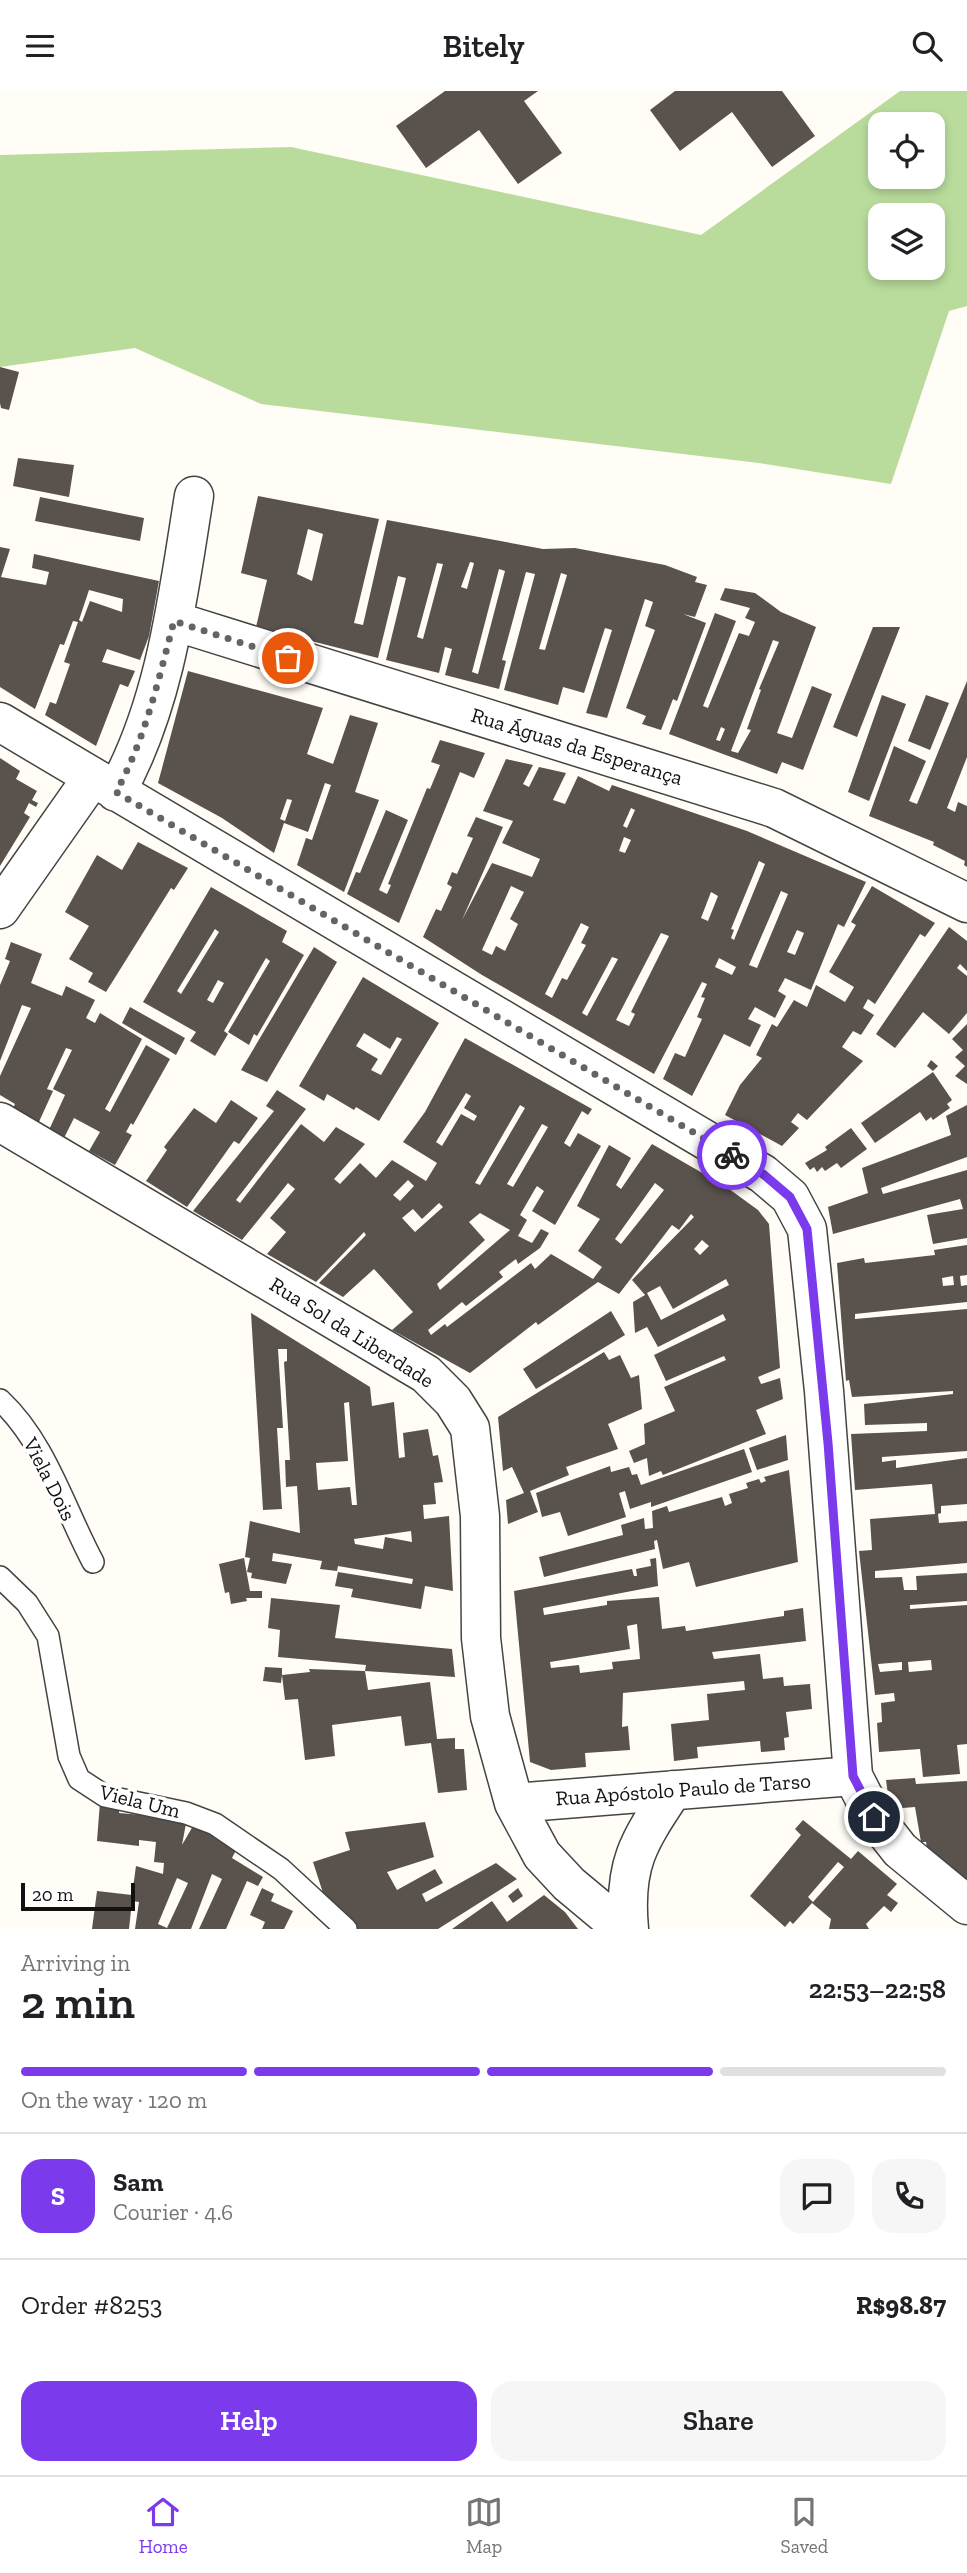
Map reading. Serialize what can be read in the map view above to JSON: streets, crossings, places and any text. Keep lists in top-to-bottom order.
{
  "streets": {
    "street": ["Rua Águas da Esperança", "Rua Sol da Liberdade", "Rua Apóstolo Paulo de Tarso"],
    "lane": ["Viela Dois", "Viela Um"]
  },
  "crossings": [
    ["Rua Sol da Liberdade", "Rua Apóstolo Paulo de Tarso"]
  ],
  "scale_bar": "20 m",
  "page": {
    "header": "Bitely",
    "scale": "20 m",
    "heading": ["2 min", "Arriving in", "22:53–22:58"],
    "panel": [
      "Sam",
      "Courier · 4.6",
      "Order #8253",
      "R$98.87"
    ],
    "bar": "On the way · 120 m",
    "round": "S",
    "buttons": ["Help", "Share"],
    "tabs": ["Home", "Map", "Saved"]
  }
}
